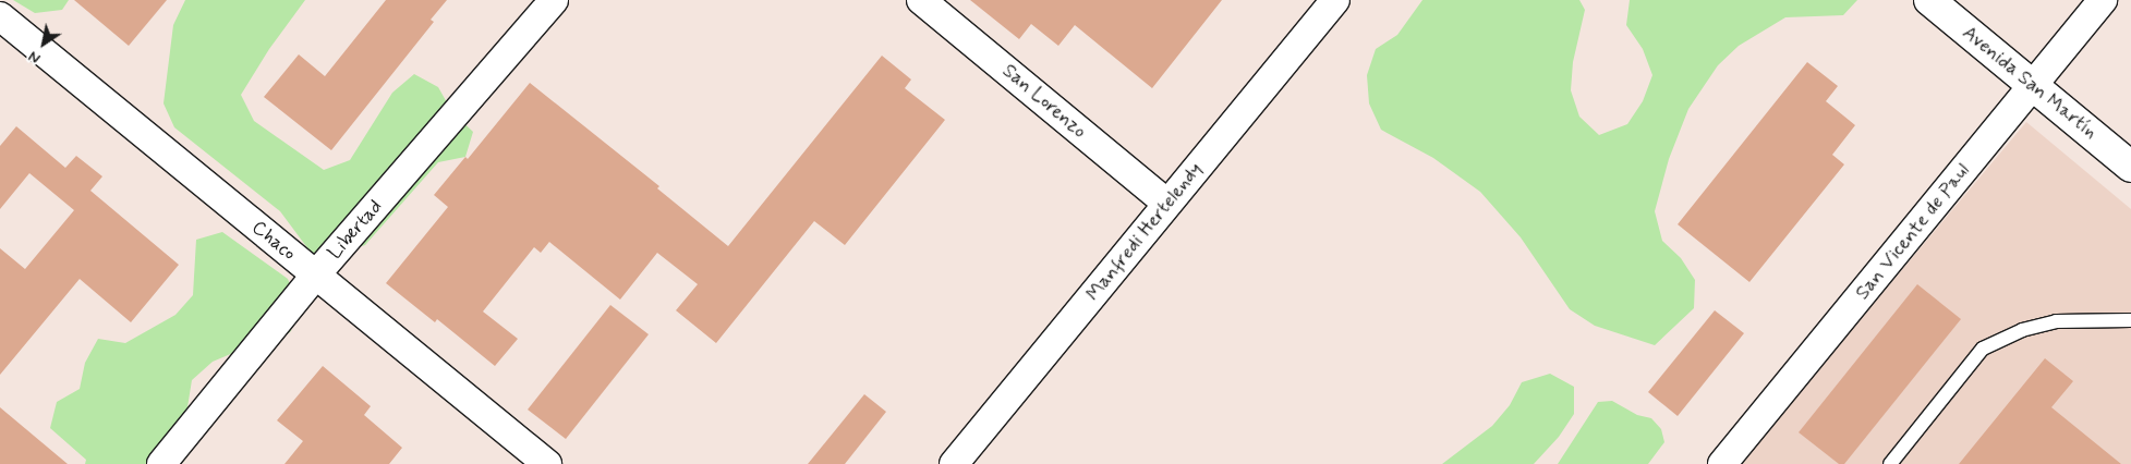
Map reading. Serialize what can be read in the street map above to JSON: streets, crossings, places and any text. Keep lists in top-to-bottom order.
{
  "streets": {
    "main road": ["Avenida San Martín"],
    "street": [
      "San Lorenzo",
      "Libertad",
      "Manfredi Hertelendy",
      "San Vicente de Paul",
      "Chaco"
    ]
  },
  "crossings": [
    ["Avenida San Martín", "San Vicente de Paul"],
    ["San Lorenzo", "Manfredi Hertelendy"],
    ["Libertad", "Chaco"]
  ],
  "north": "bottom left"
}
